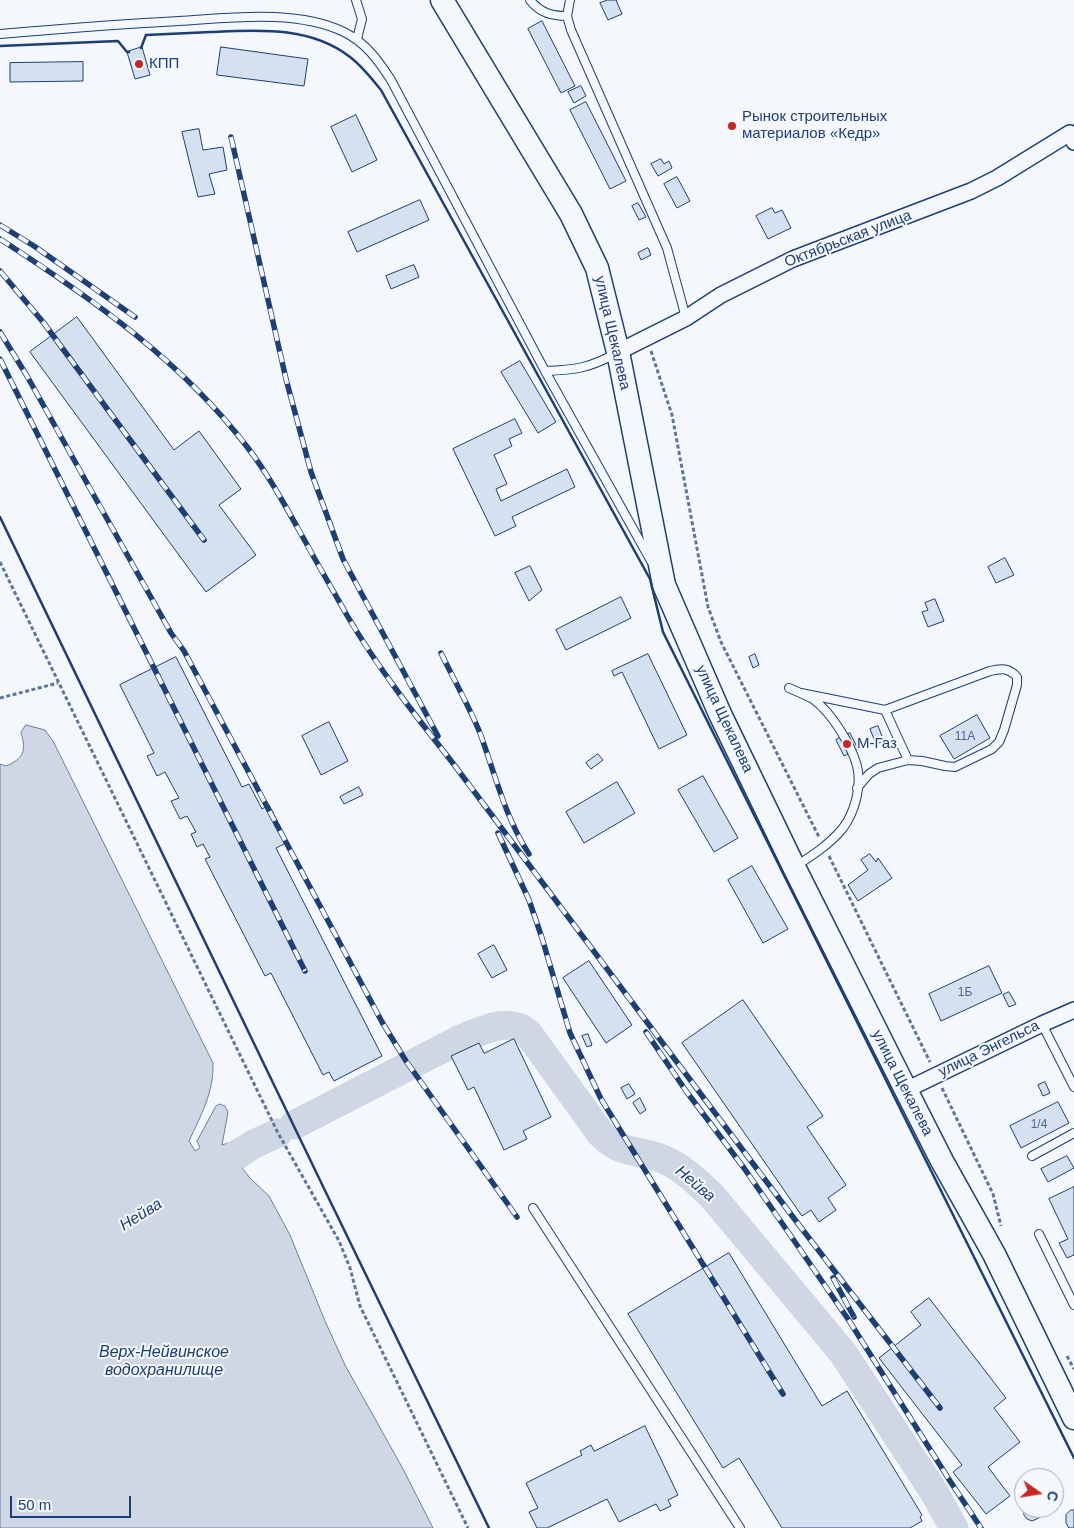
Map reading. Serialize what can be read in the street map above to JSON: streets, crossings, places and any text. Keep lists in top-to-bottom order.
{
  "streets": {
    "main road": ["улица Щекалева"],
    "street": ["Октябрьская улица", "улица Энгельса"]
  },
  "crossings": [
    ["Октябрьская улица", "улица Щекалева"],
    ["улица Щекалева", "улица Энгельса"]
  ],
  "water": ["Нейва", "Верх-Нейвинское водохранилище"],
  "places": ["КПП", "Рынок строительных материалов «Кедр»", "М-Газ"],
  "house_numbers": ["11А", "1Б", "1/4"],
  "scale_bar": "50 m",
  "north": "right"
}
